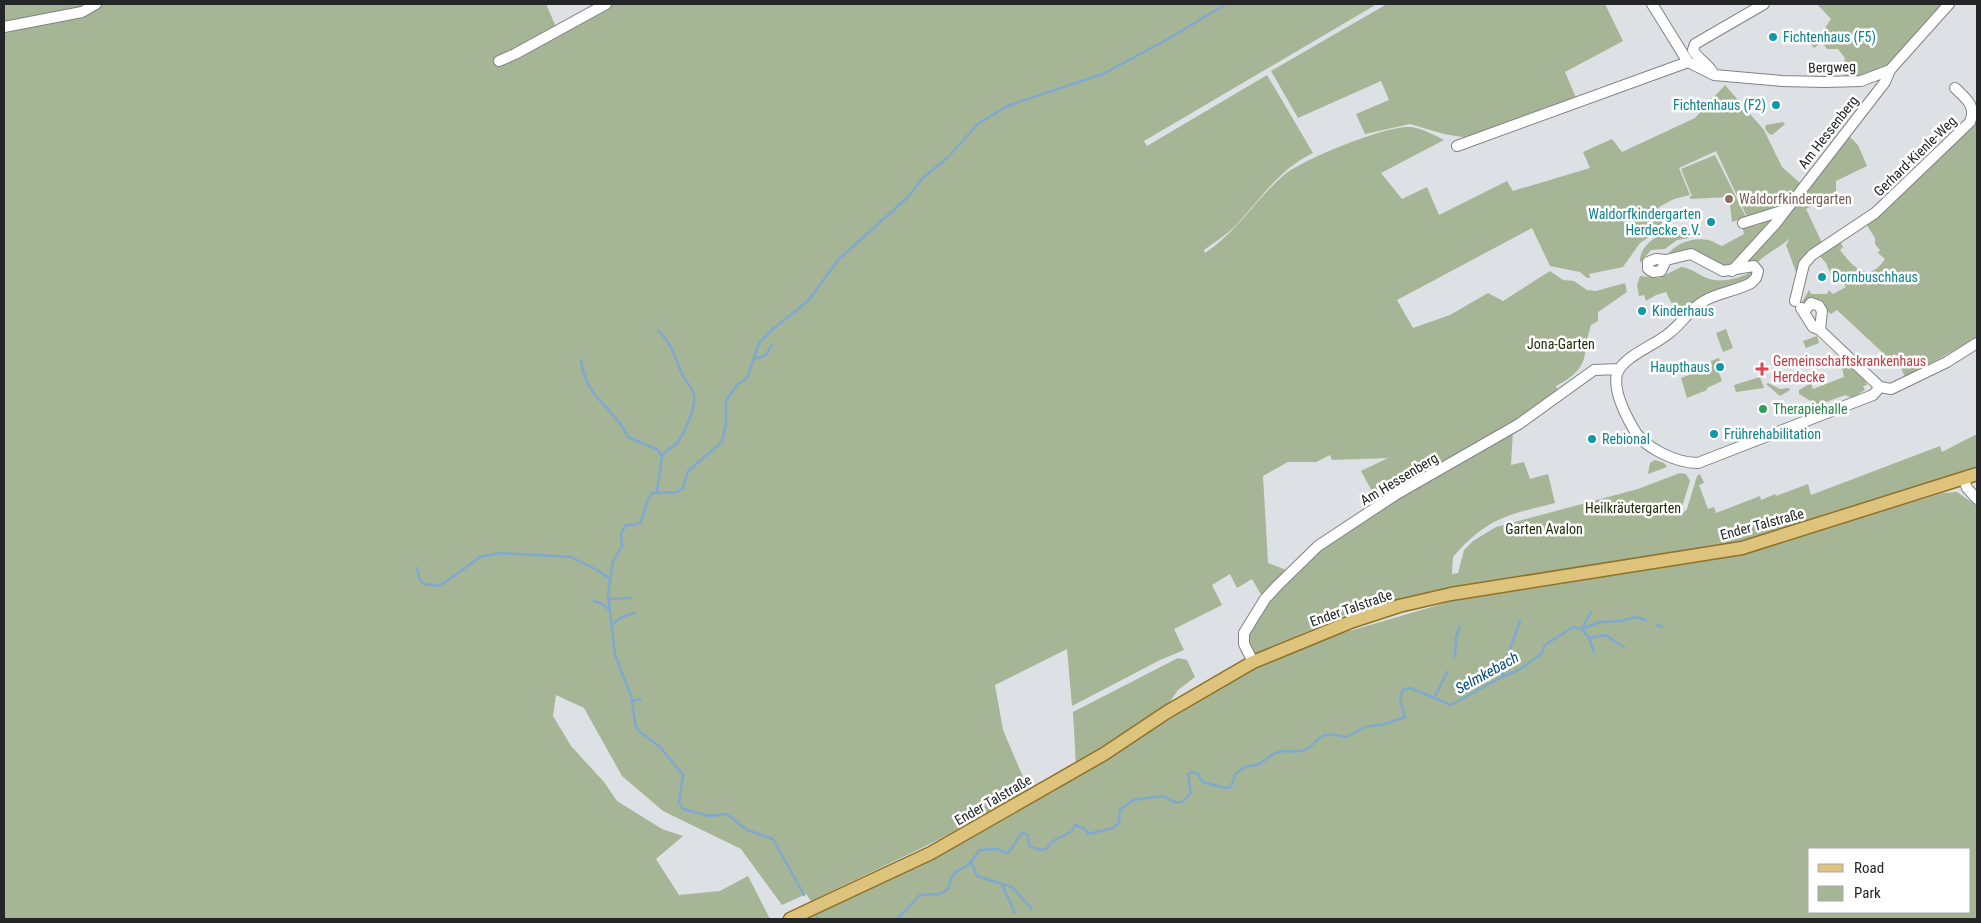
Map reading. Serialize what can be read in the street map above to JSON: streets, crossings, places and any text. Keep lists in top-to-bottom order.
{
  "streets": {
    "main road": ["Ender Talstraße"],
    "street": ["Bergweg", "Am Hessenberg", "Gerhard-Kienle-Weg"]
  },
  "crossings": [
    ["Bergweg", "Am Hessenberg"],
    ["Am Hessenberg", "Ender Talstraße"]
  ],
  "water": ["Selmkebach"],
  "parks": ["Jona-Garten", "Heilkräutergarten", "Garten Avalon"],
  "places": {
    "other": [
      "Fichtenhaus (F5)",
      "Fichtenhaus (F2)",
      "Waldorfkindergarten",
      "Waldorfkindergarten Herdecke e.V.",
      "Dornbuschhaus",
      "Kinderhaus",
      "Haupthaus",
      "Therapiehalle",
      "Frührehabilitation",
      "Rebional"
    ],
    "health": ["Gemeinschaftskrankenhaus Herdecke"]
  },
  "legend": ["Road", "Park"]
}
